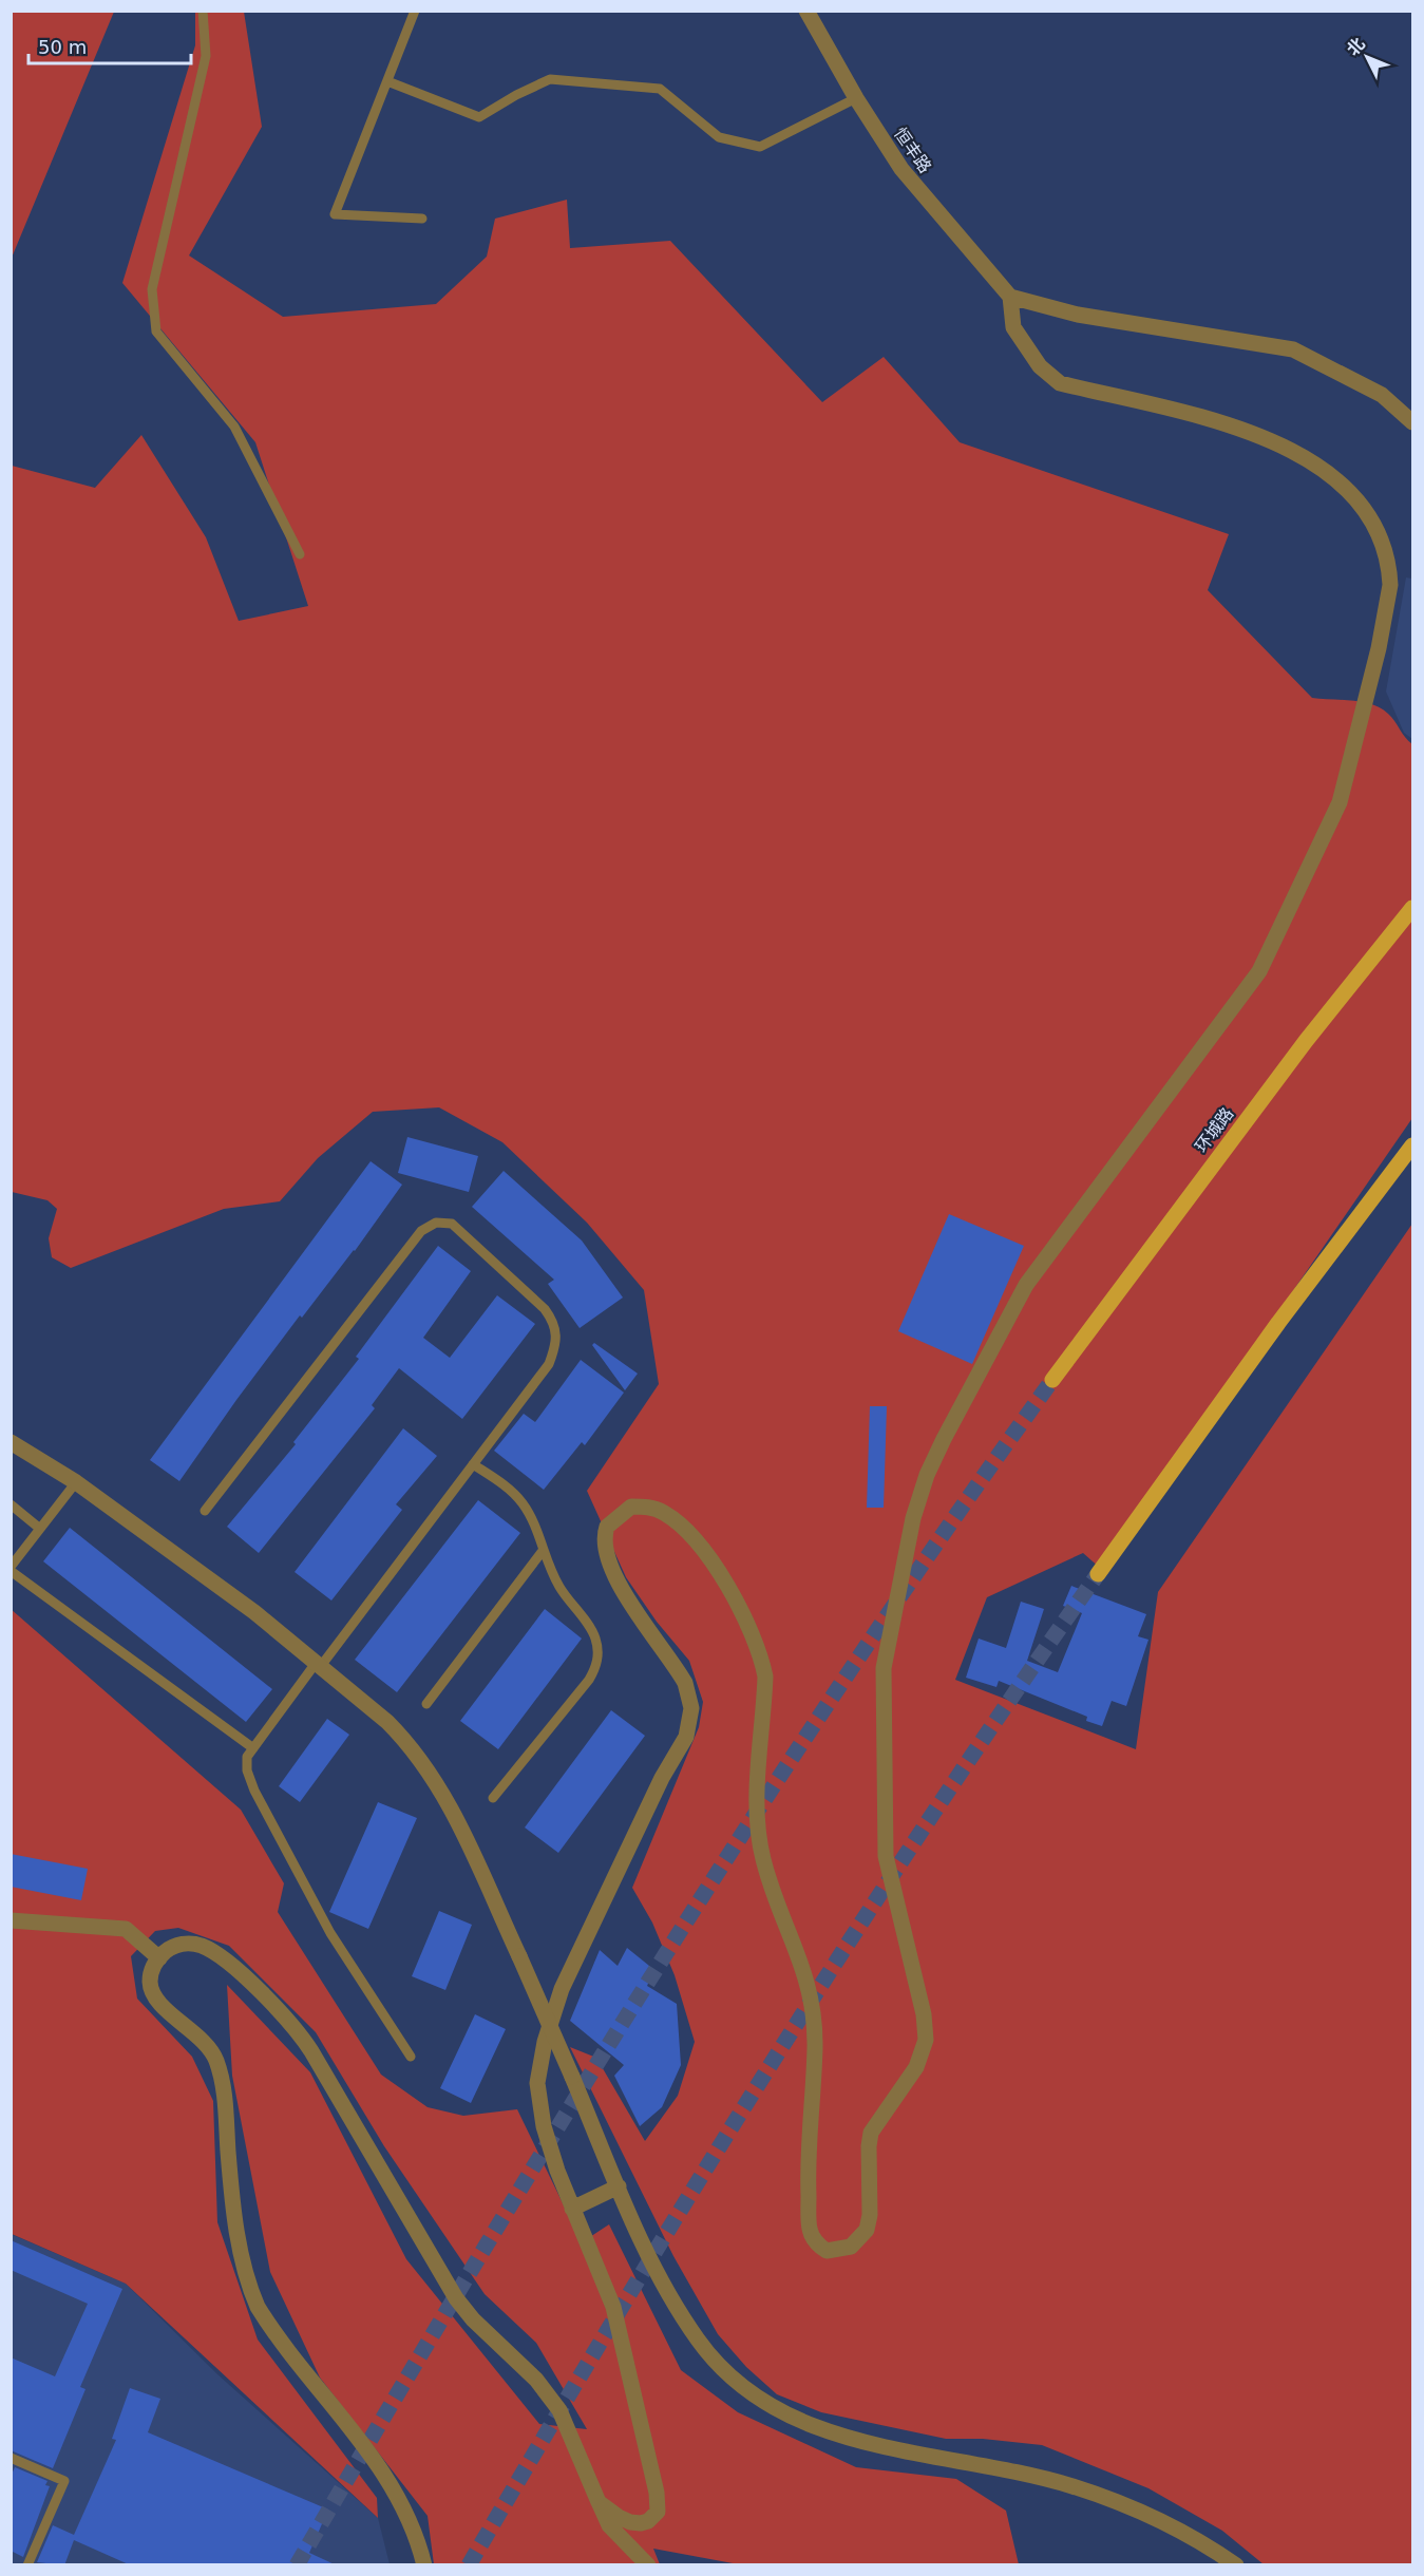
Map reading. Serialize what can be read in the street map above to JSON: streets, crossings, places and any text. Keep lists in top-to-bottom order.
{
  "streets": {
    "main road": ["环城路"],
    "street": ["恒丰路"]
  },
  "scale_bar": "50 m",
  "north": "top left"
}
